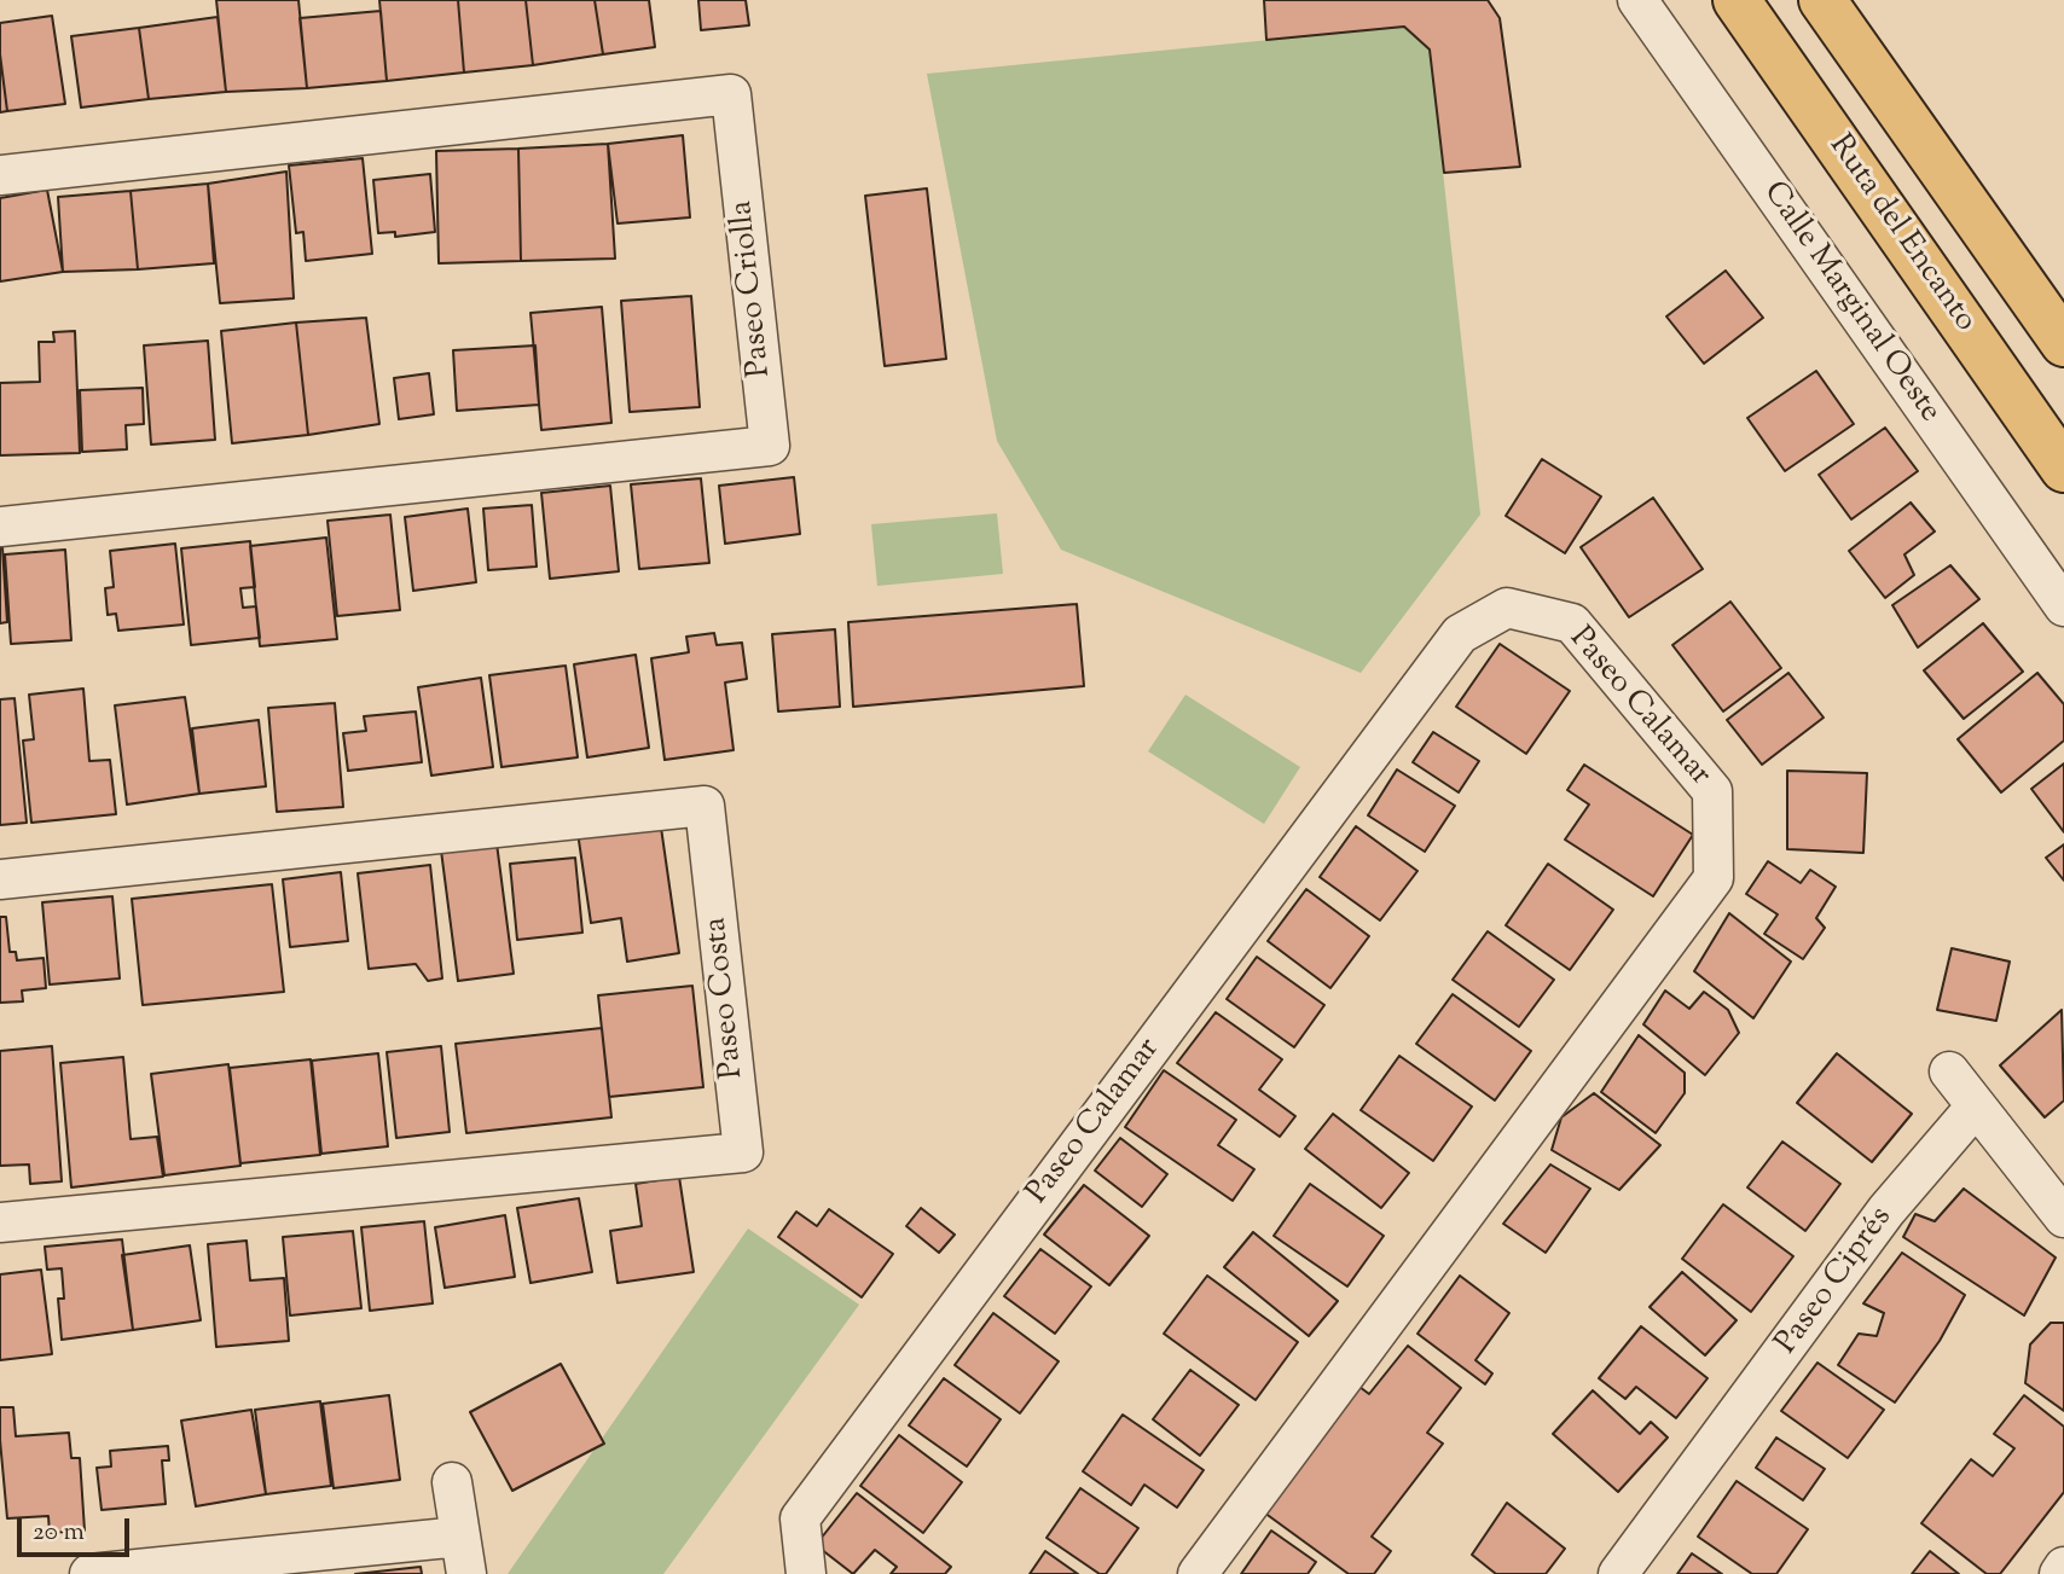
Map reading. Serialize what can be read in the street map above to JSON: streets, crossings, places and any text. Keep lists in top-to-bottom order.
{
  "streets": {
    "main road": ["Ruta del Encanto"],
    "street": [
      "Paseo Criolla",
      "Calle Marginal Oeste",
      "Paseo Calamar",
      "Paseo Costa",
      "Paseo Ciprés"
    ]
  },
  "scale_bar": "20 m"
}
